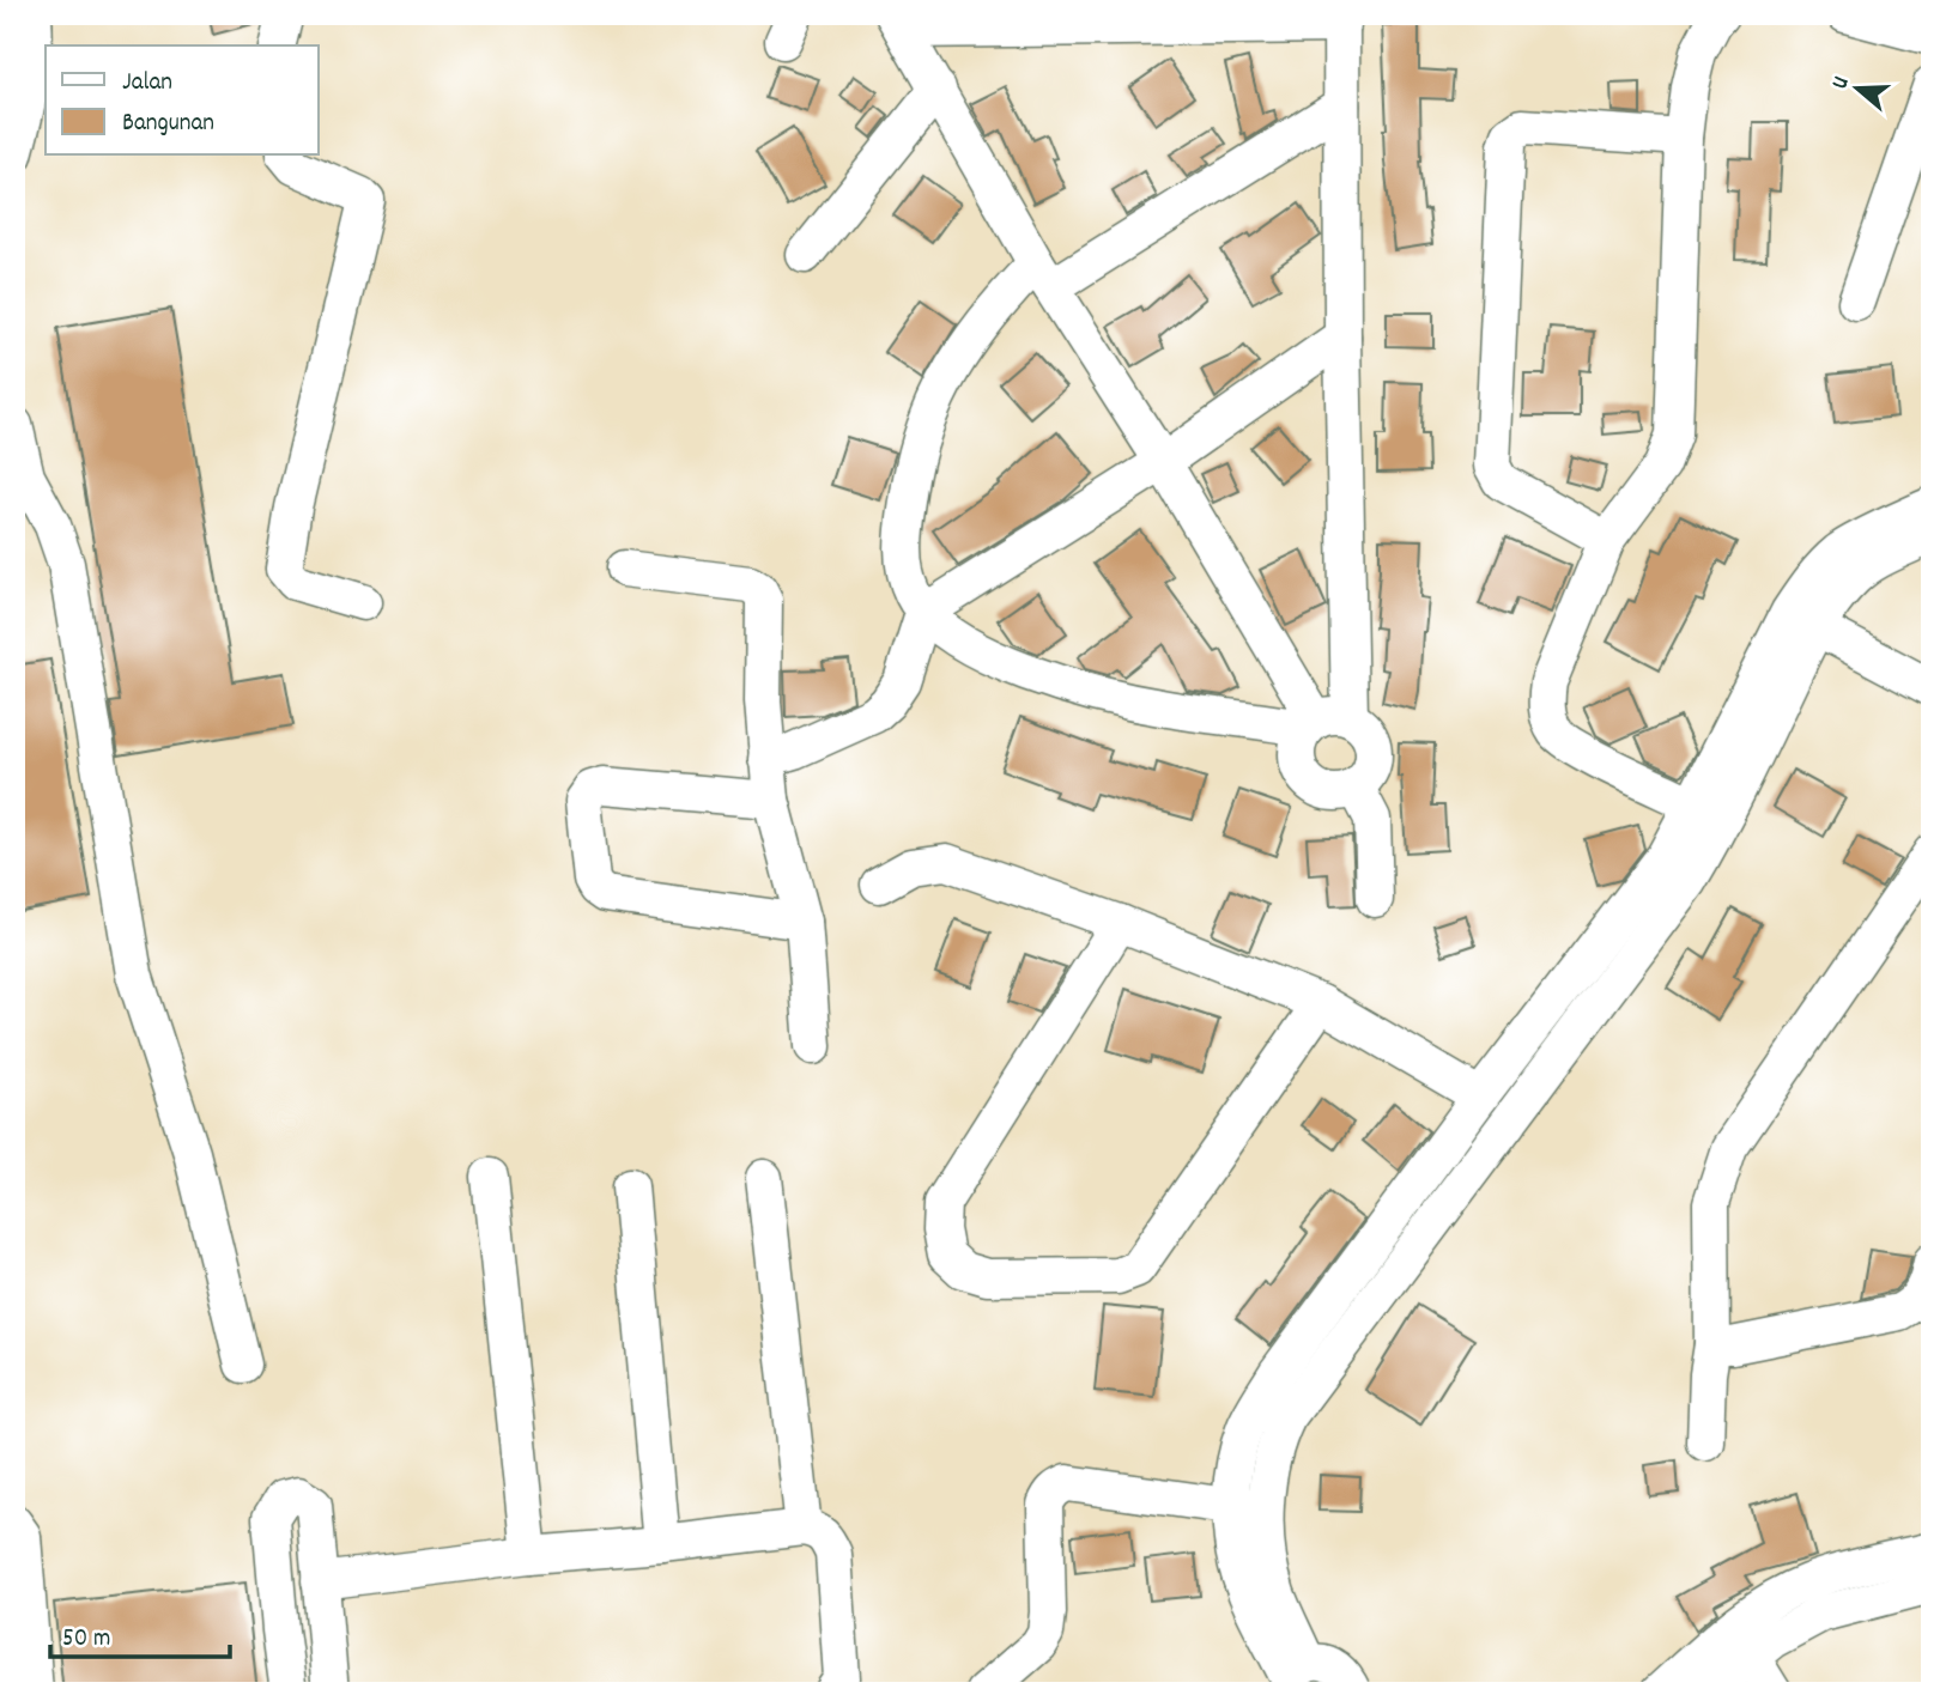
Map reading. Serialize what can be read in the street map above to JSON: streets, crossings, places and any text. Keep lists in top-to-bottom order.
{
  "legend": ["Jalan", "Bangunan"],
  "scale_bar": "50 m",
  "north": "left"
}
